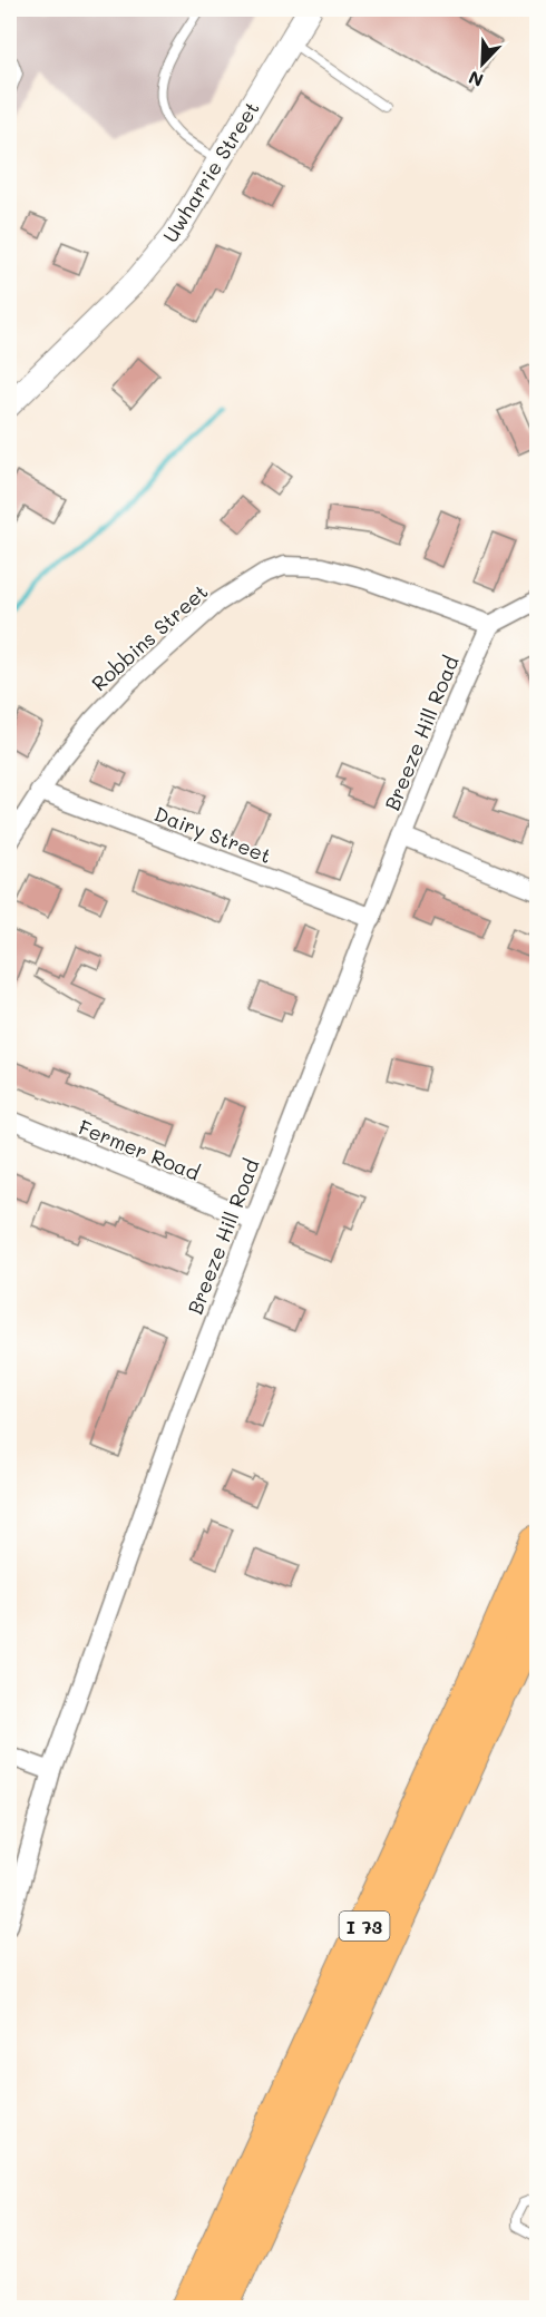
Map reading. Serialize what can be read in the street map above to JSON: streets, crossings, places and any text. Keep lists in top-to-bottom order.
{
  "streets": {
    "highway": ["I 73"],
    "street": [
      "Uwharrie Street",
      "Robbins Street",
      "Breeze Hill Road",
      "Dairy Street",
      "Fermer Road"
    ]
  },
  "crossings": [
    ["Robbins Street", "Breeze Hill Road"],
    ["Robbins Street", "Dairy Street"],
    ["Breeze Hill Road", "Dairy Street"],
    ["Breeze Hill Road", "Fermer Road"]
  ],
  "north": "bottom left"
}
